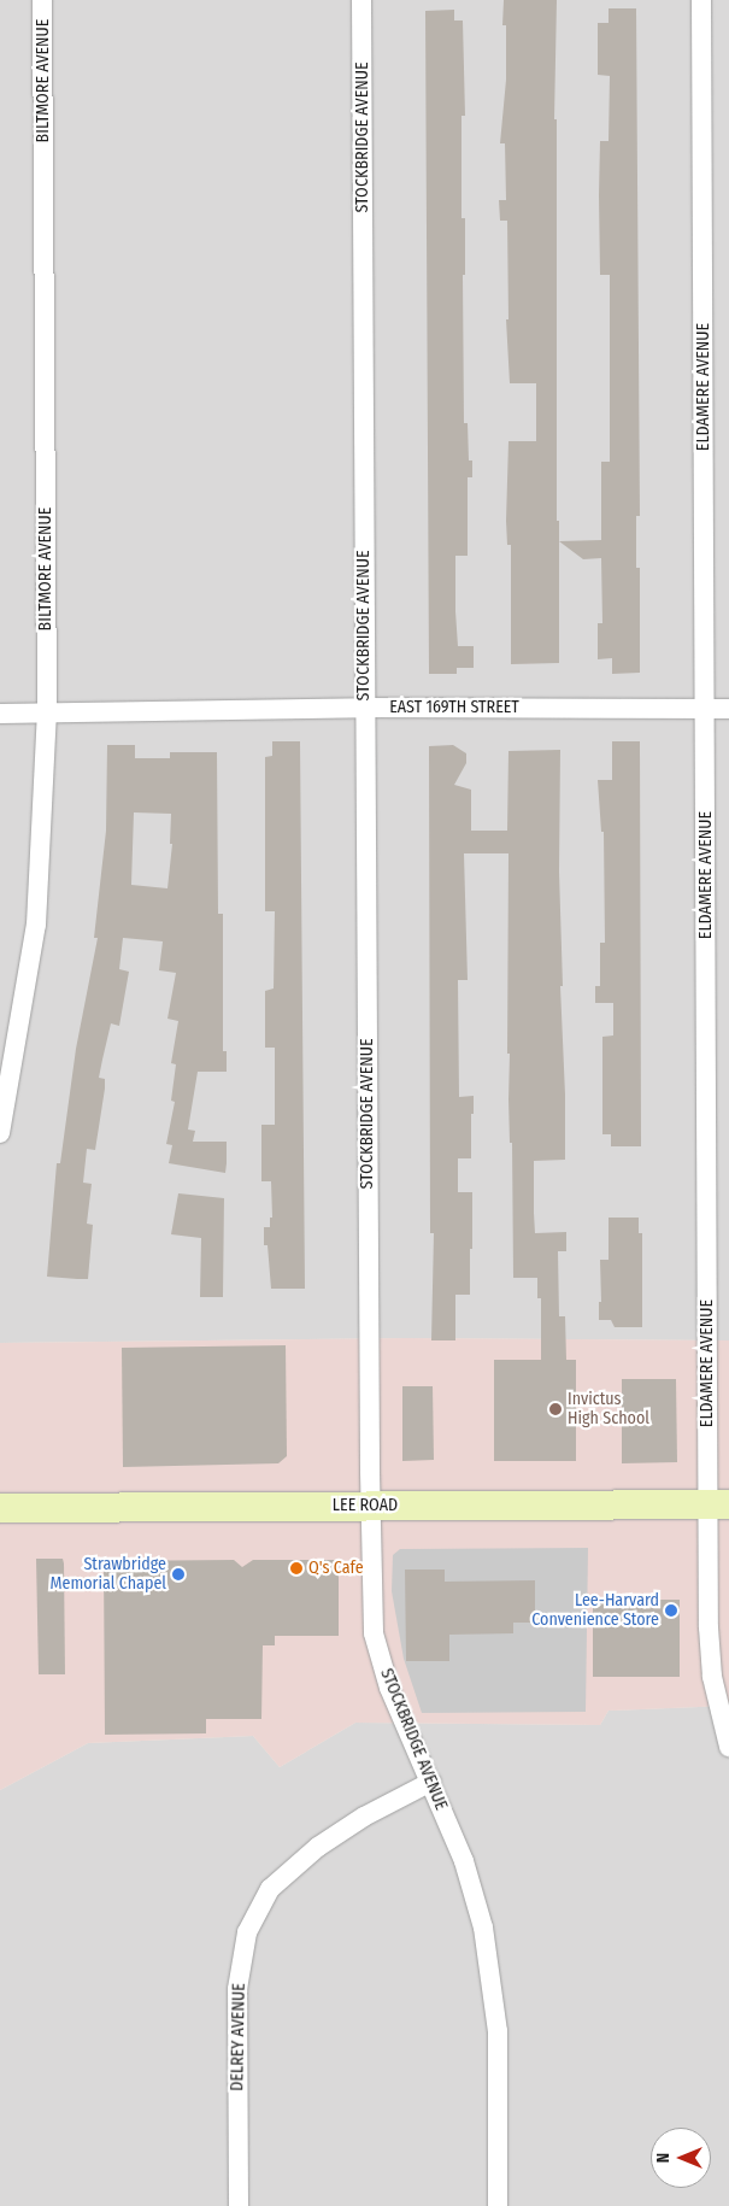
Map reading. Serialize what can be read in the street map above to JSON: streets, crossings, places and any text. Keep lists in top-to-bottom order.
{
  "streets": {
    "main road": ["LEE ROAD"],
    "street": [
      "BILTMORE AVENUE",
      "STOCKBRIDGE AVENUE",
      "ELDAMERE AVENUE",
      "EAST 169TH STREET",
      "DELREY AVENUE"
    ]
  },
  "crossings": [
    ["BILTMORE AVENUE", "EAST 169TH STREET"],
    ["STOCKBRIDGE AVENUE", "EAST 169TH STREET"],
    ["STOCKBRIDGE AVENUE", "LEE ROAD"],
    ["STOCKBRIDGE AVENUE", "DELREY AVENUE"],
    ["ELDAMERE AVENUE", "EAST 169TH STREET"],
    ["ELDAMERE AVENUE", "LEE ROAD"]
  ],
  "places": [
    "Invictus High School",
    "Q's Cafe",
    "Strawbridge Memorial Chapel",
    "Lee-Harvard Convenience Store"
  ],
  "north": "left"
}
